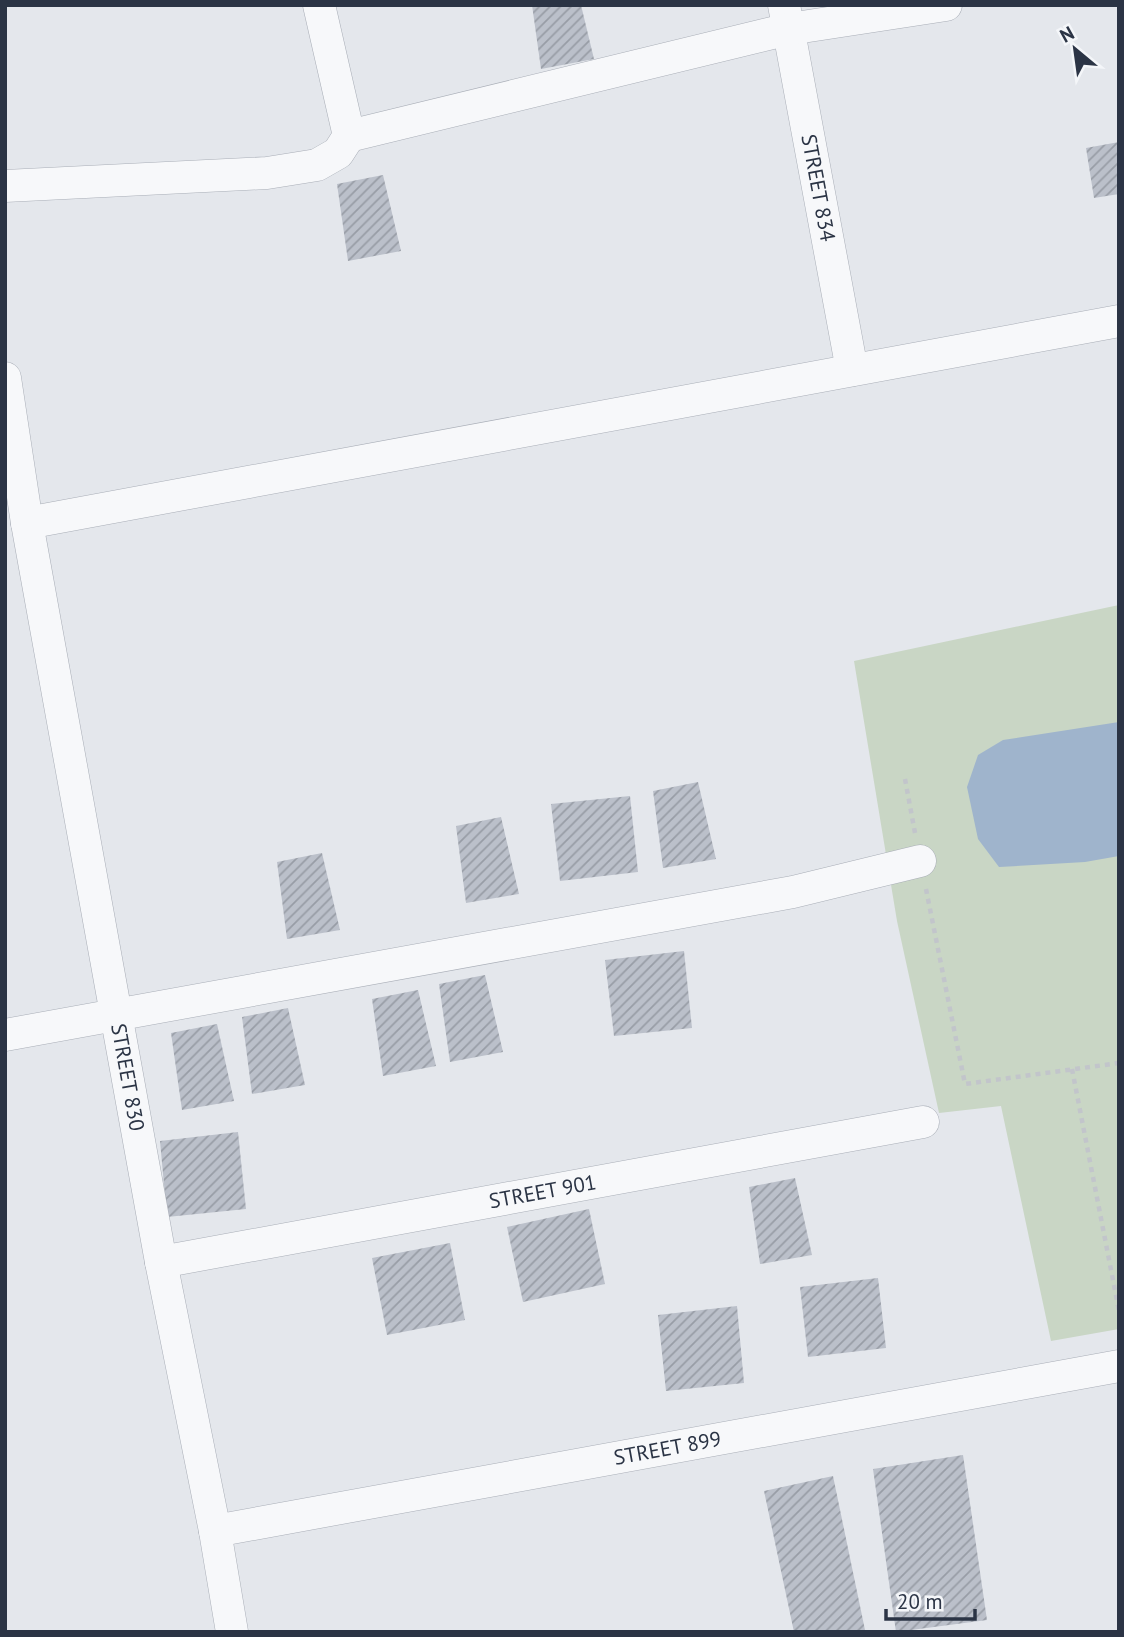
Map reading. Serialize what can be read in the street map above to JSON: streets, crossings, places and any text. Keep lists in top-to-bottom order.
{
  "streets": {
    "street": [
      "STREET 834",
      "STREET 830",
      "STREET 901",
      "STREET 899"
    ]
  },
  "crossings": [
    ["STREET 830", "STREET 901"],
    ["STREET 830", "STREET 899"]
  ],
  "scale_bar": "20 m",
  "north": "top left"
}
